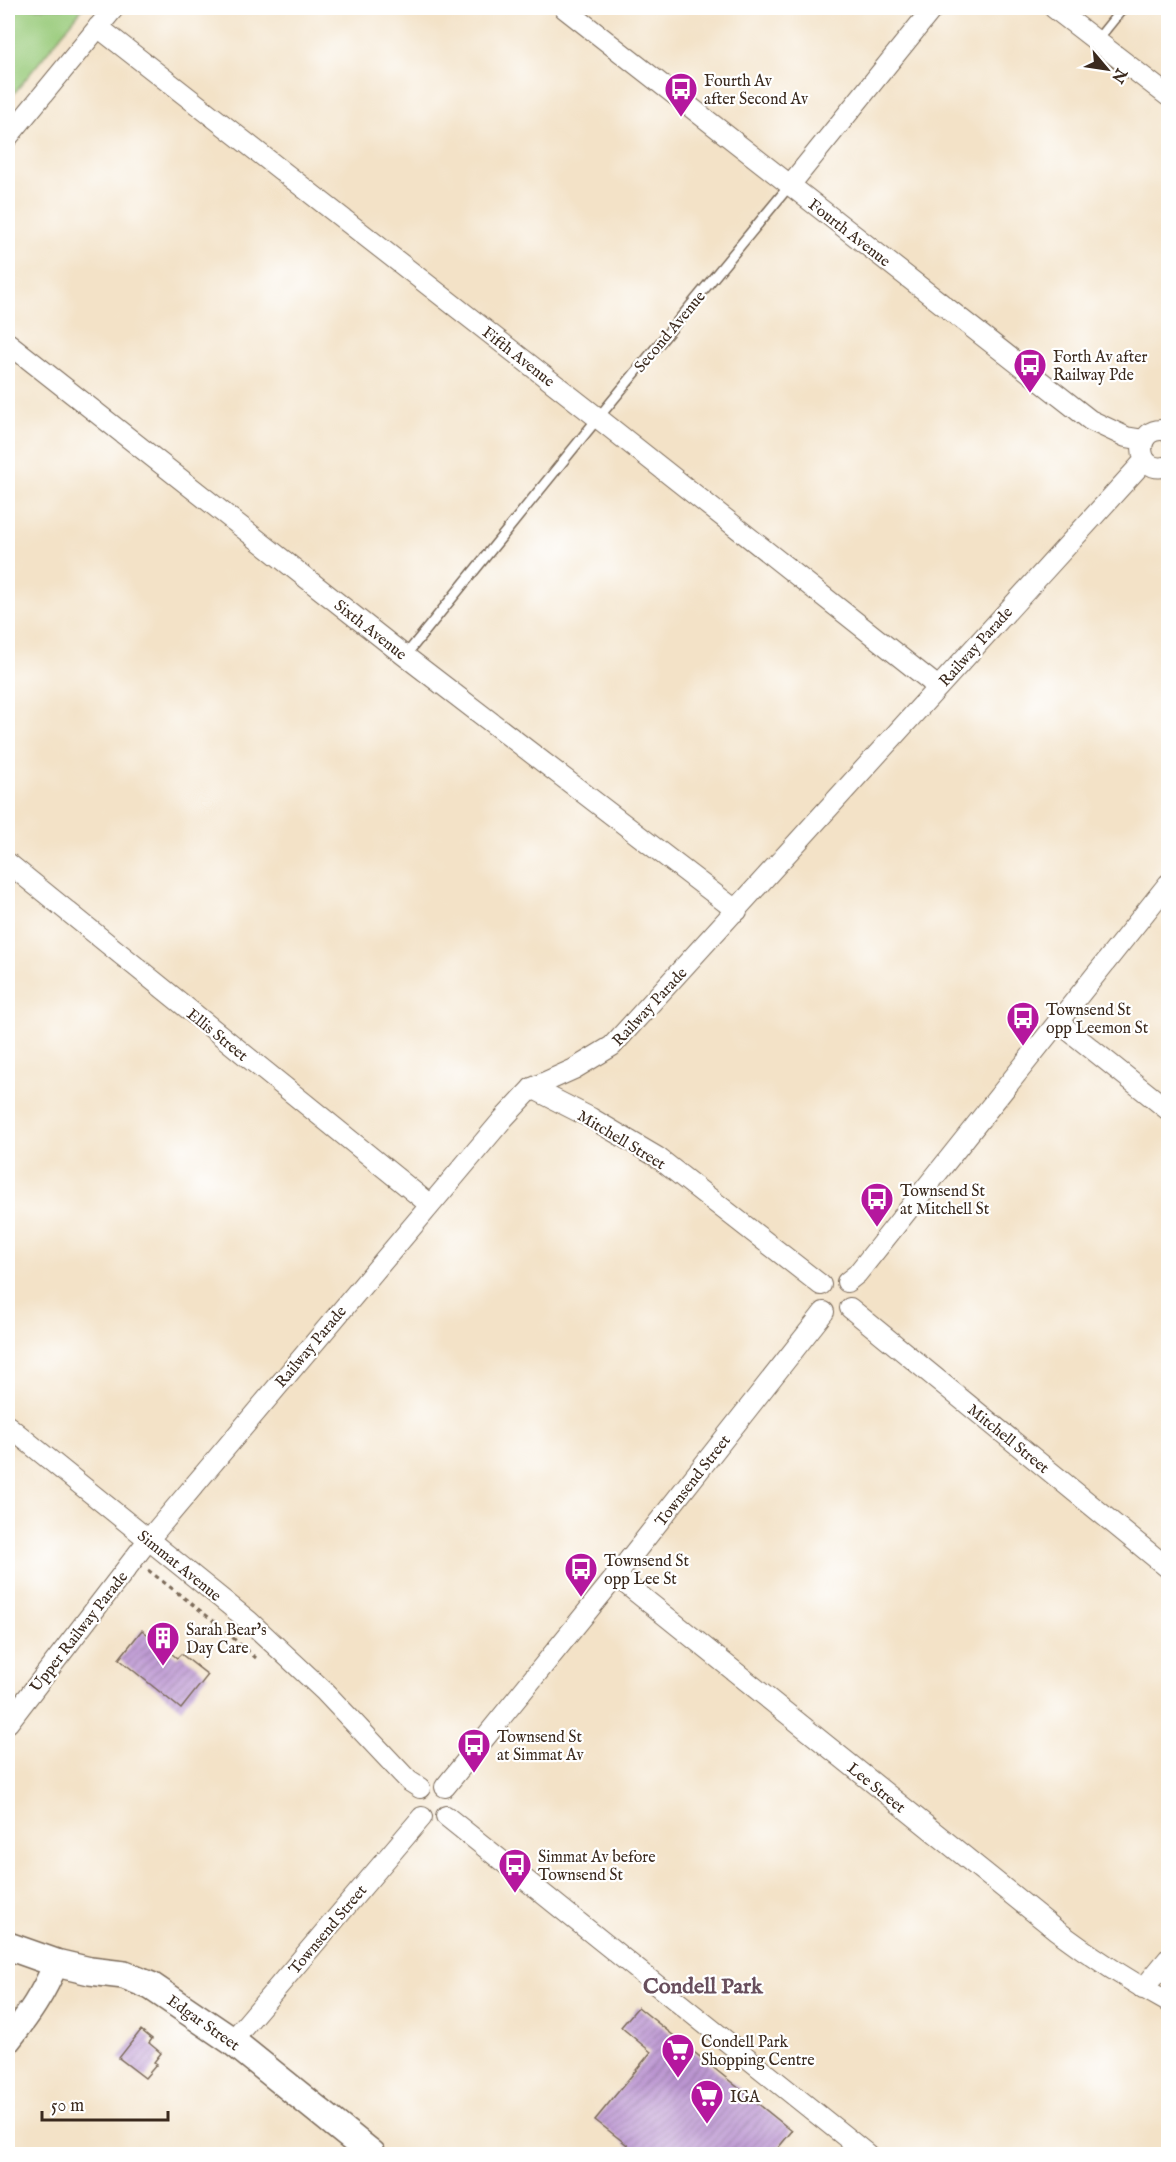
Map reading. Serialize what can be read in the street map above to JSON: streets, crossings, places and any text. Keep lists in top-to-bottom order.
{
  "streets": {
    "main road": ["Edgar Street"],
    "street": [
      "Fourth Avenue",
      "Second Avenue",
      "Fifth Avenue",
      "Sixth Avenue",
      "Railway Parade",
      "Ellis Street",
      "Mitchell Street",
      "Townsend Street",
      "Simmat Avenue",
      "Upper Railway Parade",
      "Lee Street"
    ]
  },
  "crossings": [
    ["Fourth Avenue", "Second Avenue"],
    ["Second Avenue", "Fifth Avenue"],
    ["Second Avenue", "Sixth Avenue"],
    ["Fifth Avenue", "Railway Parade"],
    ["Sixth Avenue", "Railway Parade"],
    ["Railway Parade", "Ellis Street"],
    ["Railway Parade", "Mitchell Street"],
    ["Railway Parade", "Simmat Avenue"],
    ["Railway Parade", "Upper Railway Parade"],
    ["Mitchell Street", "Townsend Street"],
    ["Townsend Street", "Simmat Avenue"],
    ["Townsend Street", "Lee Street"],
    ["Townsend Street", "Edgar Street"],
    ["Simmat Avenue", "Upper Railway Parade"]
  ],
  "districts": ["Condell Park"],
  "places": {
    "bus stop": [
      "Fourth Av after Second Av",
      "Forth Av after Railway Pde",
      "Townsend St opp Leemon St",
      "Townsend St at Mitchell St",
      "Townsend St opp Lee St",
      "Townsend St at Simmat Av",
      "Simmat Av before Townsend St"
    ],
    "building": ["Sarah Bear's Day Care"],
    "supermarket": ["Condell Park Shopping Centre", "IGA"]
  },
  "scale_bar": "50 m",
  "north": "bottom right"
}
